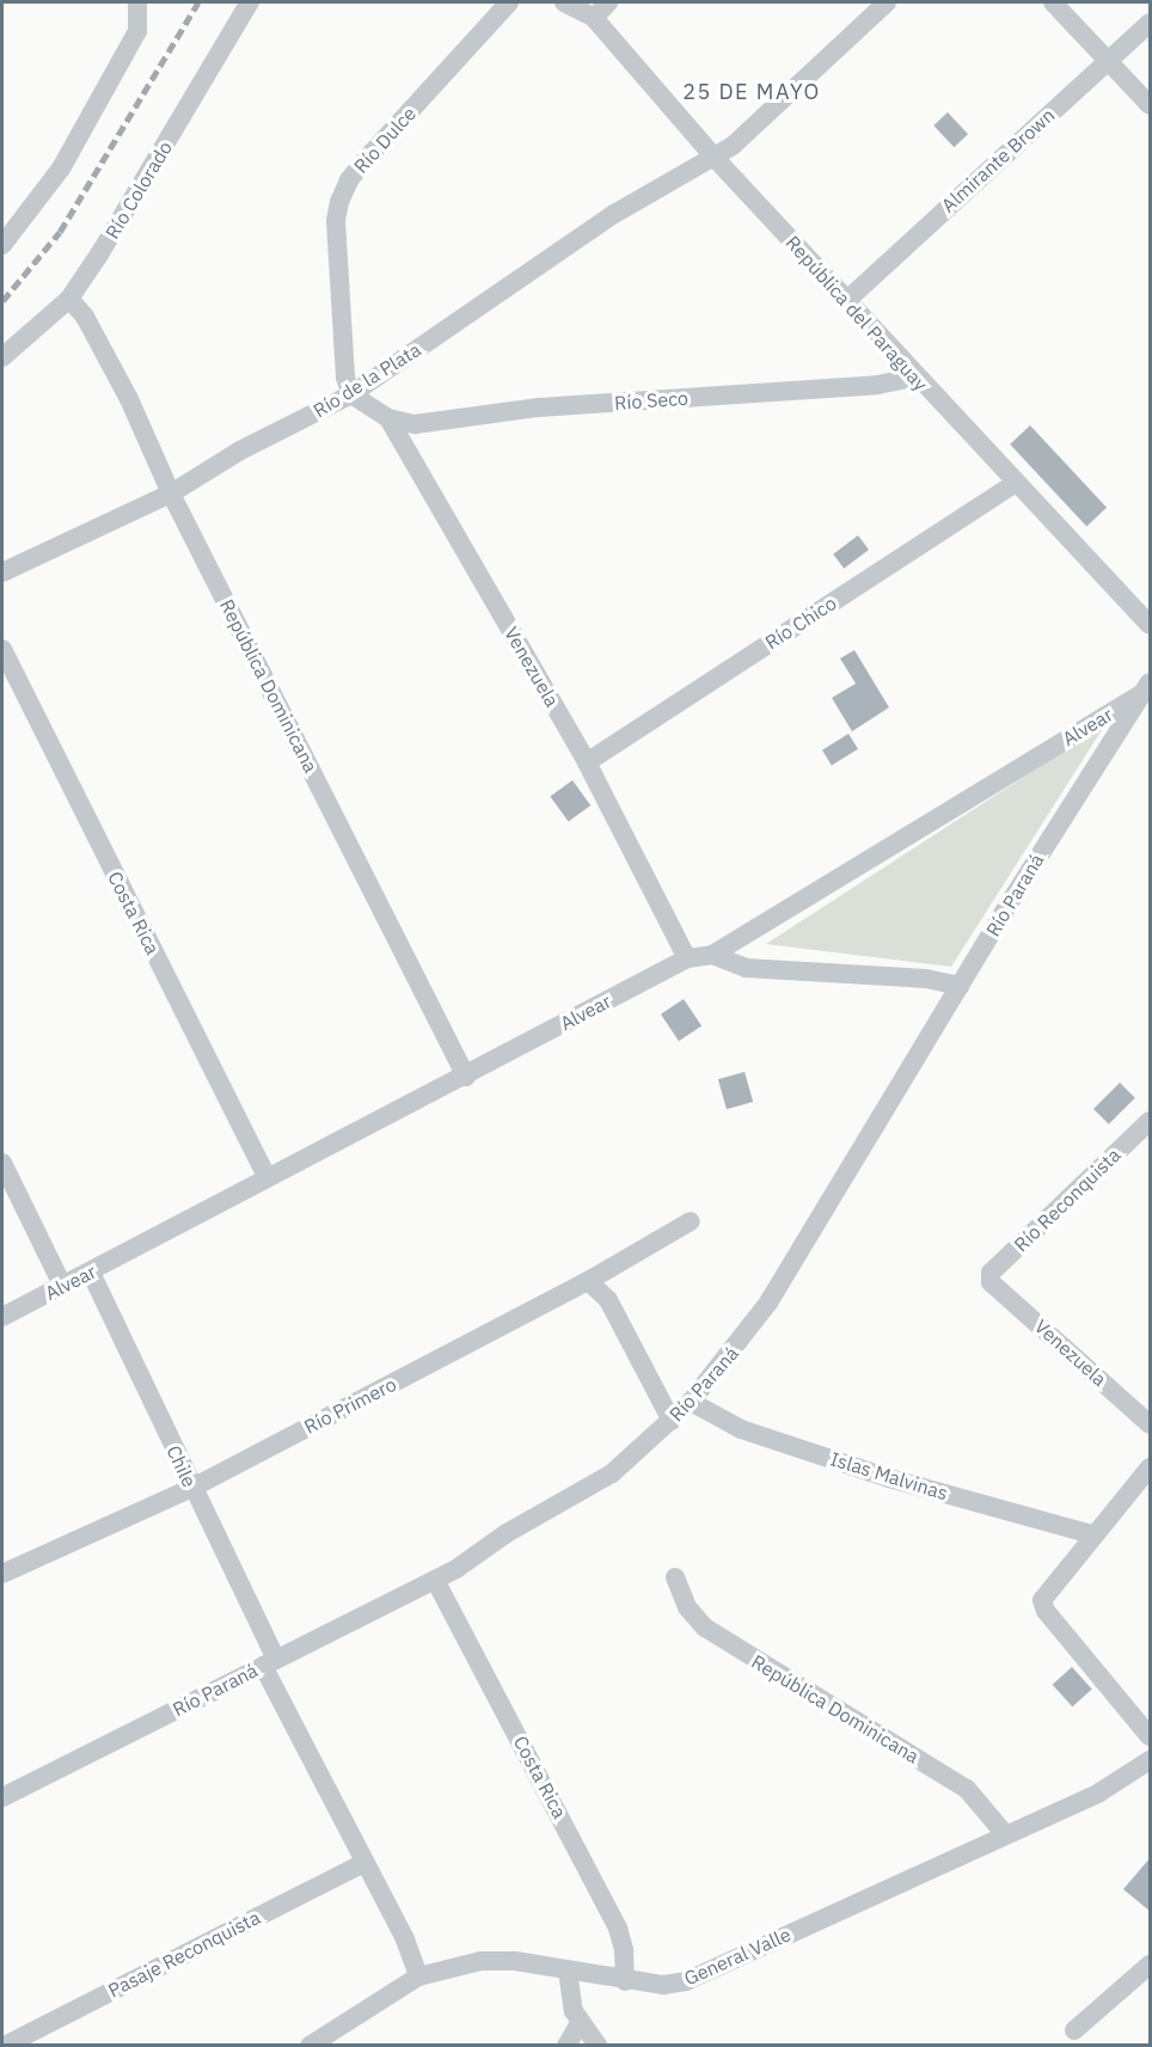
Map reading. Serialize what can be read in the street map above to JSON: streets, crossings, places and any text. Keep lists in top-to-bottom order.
{
  "streets": {
    "street": [
      "Río Dulce",
      "Almirante Brown",
      "Río Colorado",
      "República del Paraguay",
      "Río de la Plata",
      "Río Seco",
      "Río Chico",
      "Venezuela",
      "República Dominicana",
      "Alvear",
      "Río Paraná",
      "Costa Rica",
      "Río Reconquista",
      "Río Primero",
      "Chile",
      "Islas Malvinas",
      "Pasaje Reconquista",
      "General Valle"
    ]
  },
  "crossings": [
    ["Río Dulce", "Río de la Plata"],
    ["Río Dulce", "Venezuela"],
    ["Almirante Brown", "República del Paraguay"],
    ["Río Colorado", "República Dominicana"],
    ["República del Paraguay", "Río de la Plata"],
    ["República del Paraguay", "Río Seco"],
    ["República del Paraguay", "Río Chico"],
    ["Río de la Plata", "Venezuela"],
    ["Río de la Plata", "República Dominicana"],
    ["Río Seco", "Venezuela"],
    ["Río Chico", "Venezuela"],
    ["Venezuela", "Alvear"],
    ["Venezuela", "Río Reconquista"],
    ["República Dominicana", "Alvear"],
    ["República Dominicana", "General Valle"],
    ["Alvear", "Río Paraná"],
    ["Alvear", "Costa Rica"],
    ["Alvear", "Chile"],
    ["Río Paraná", "Costa Rica"],
    ["Río Paraná", "Chile"],
    ["Río Paraná", "Islas Malvinas"],
    ["Costa Rica", "General Valle"],
    ["Río Primero", "Chile"],
    ["Chile", "Pasaje Reconquista"],
    ["Chile", "General Valle"]
  ],
  "districts": ["25 DE MAYO"]
}
